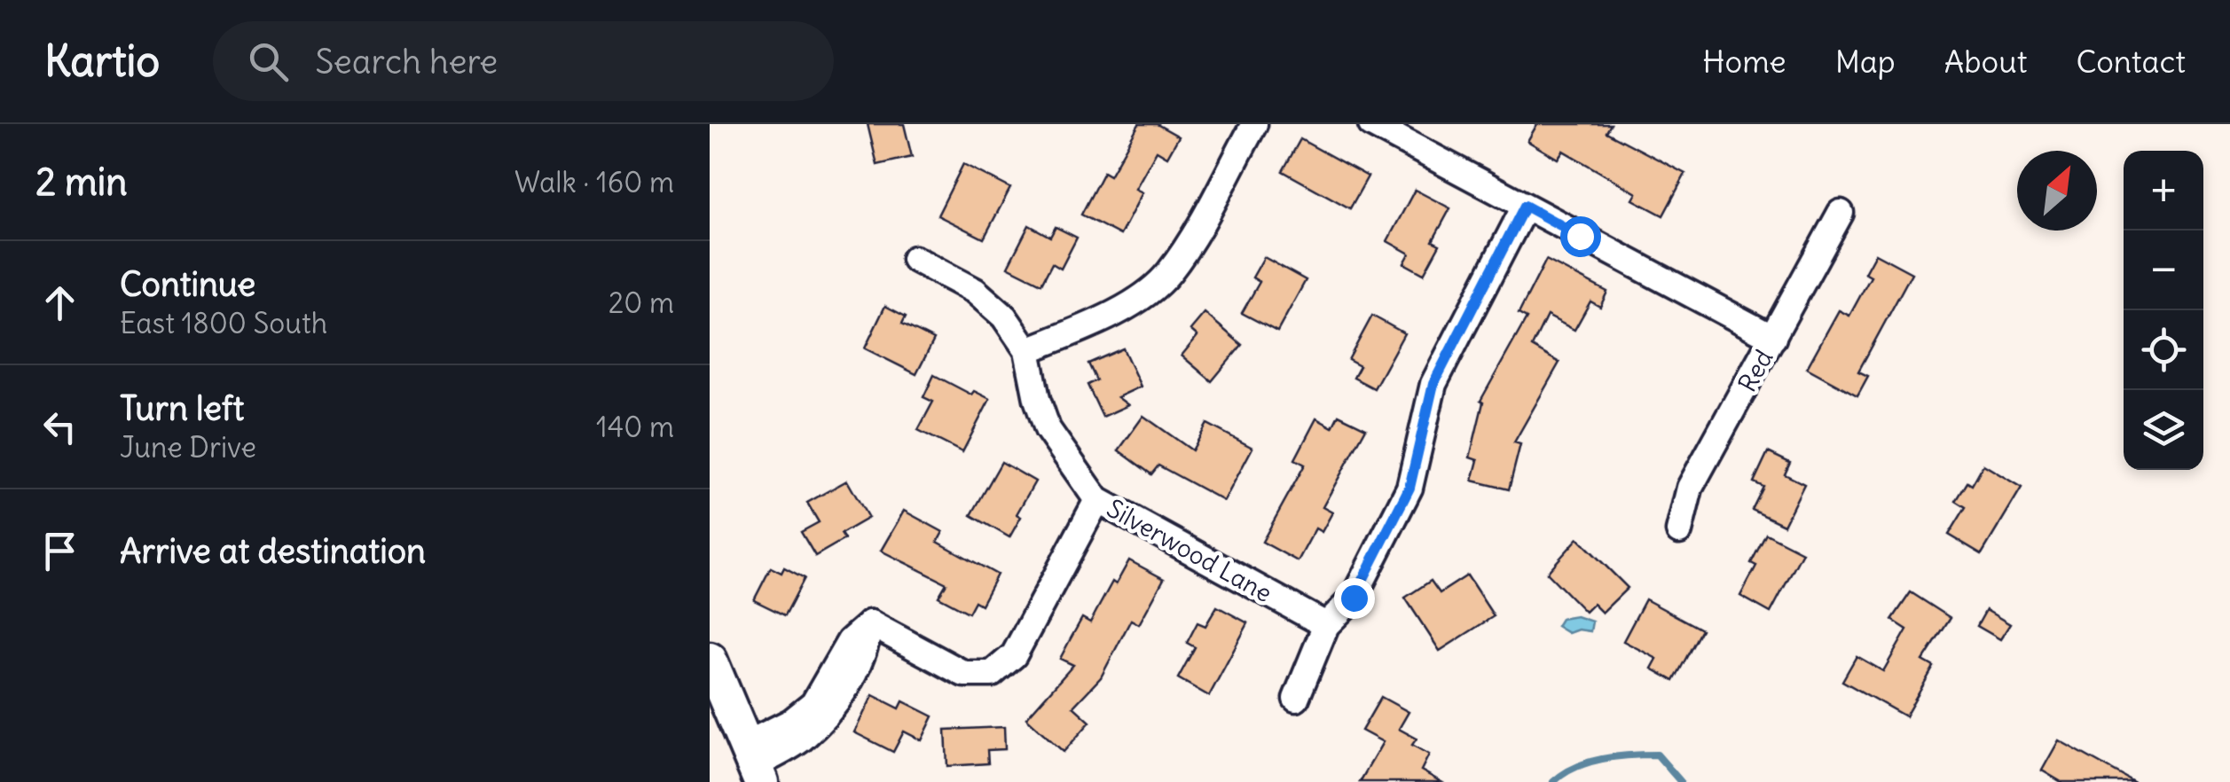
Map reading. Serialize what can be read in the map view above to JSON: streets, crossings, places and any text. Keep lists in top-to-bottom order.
{
  "streets": {
    "street": ["Red", "Silverwood Lane"]
  },
  "north": "top right",
  "page": {
    "header": "Kartio",
    "search": "Search here",
    "nav": [
      "Home",
      "Map",
      "About",
      "Contact"
    ],
    "heading": ["2 min", "Walk · 160 m"],
    "map_buttons": ["+", "−"],
    "list": [
      ["Continue", "East 1800 South", "20 m"],
      ["Turn left", "June Drive", "140 m"],
      "Arrive at destination"
    ]
  }
}
